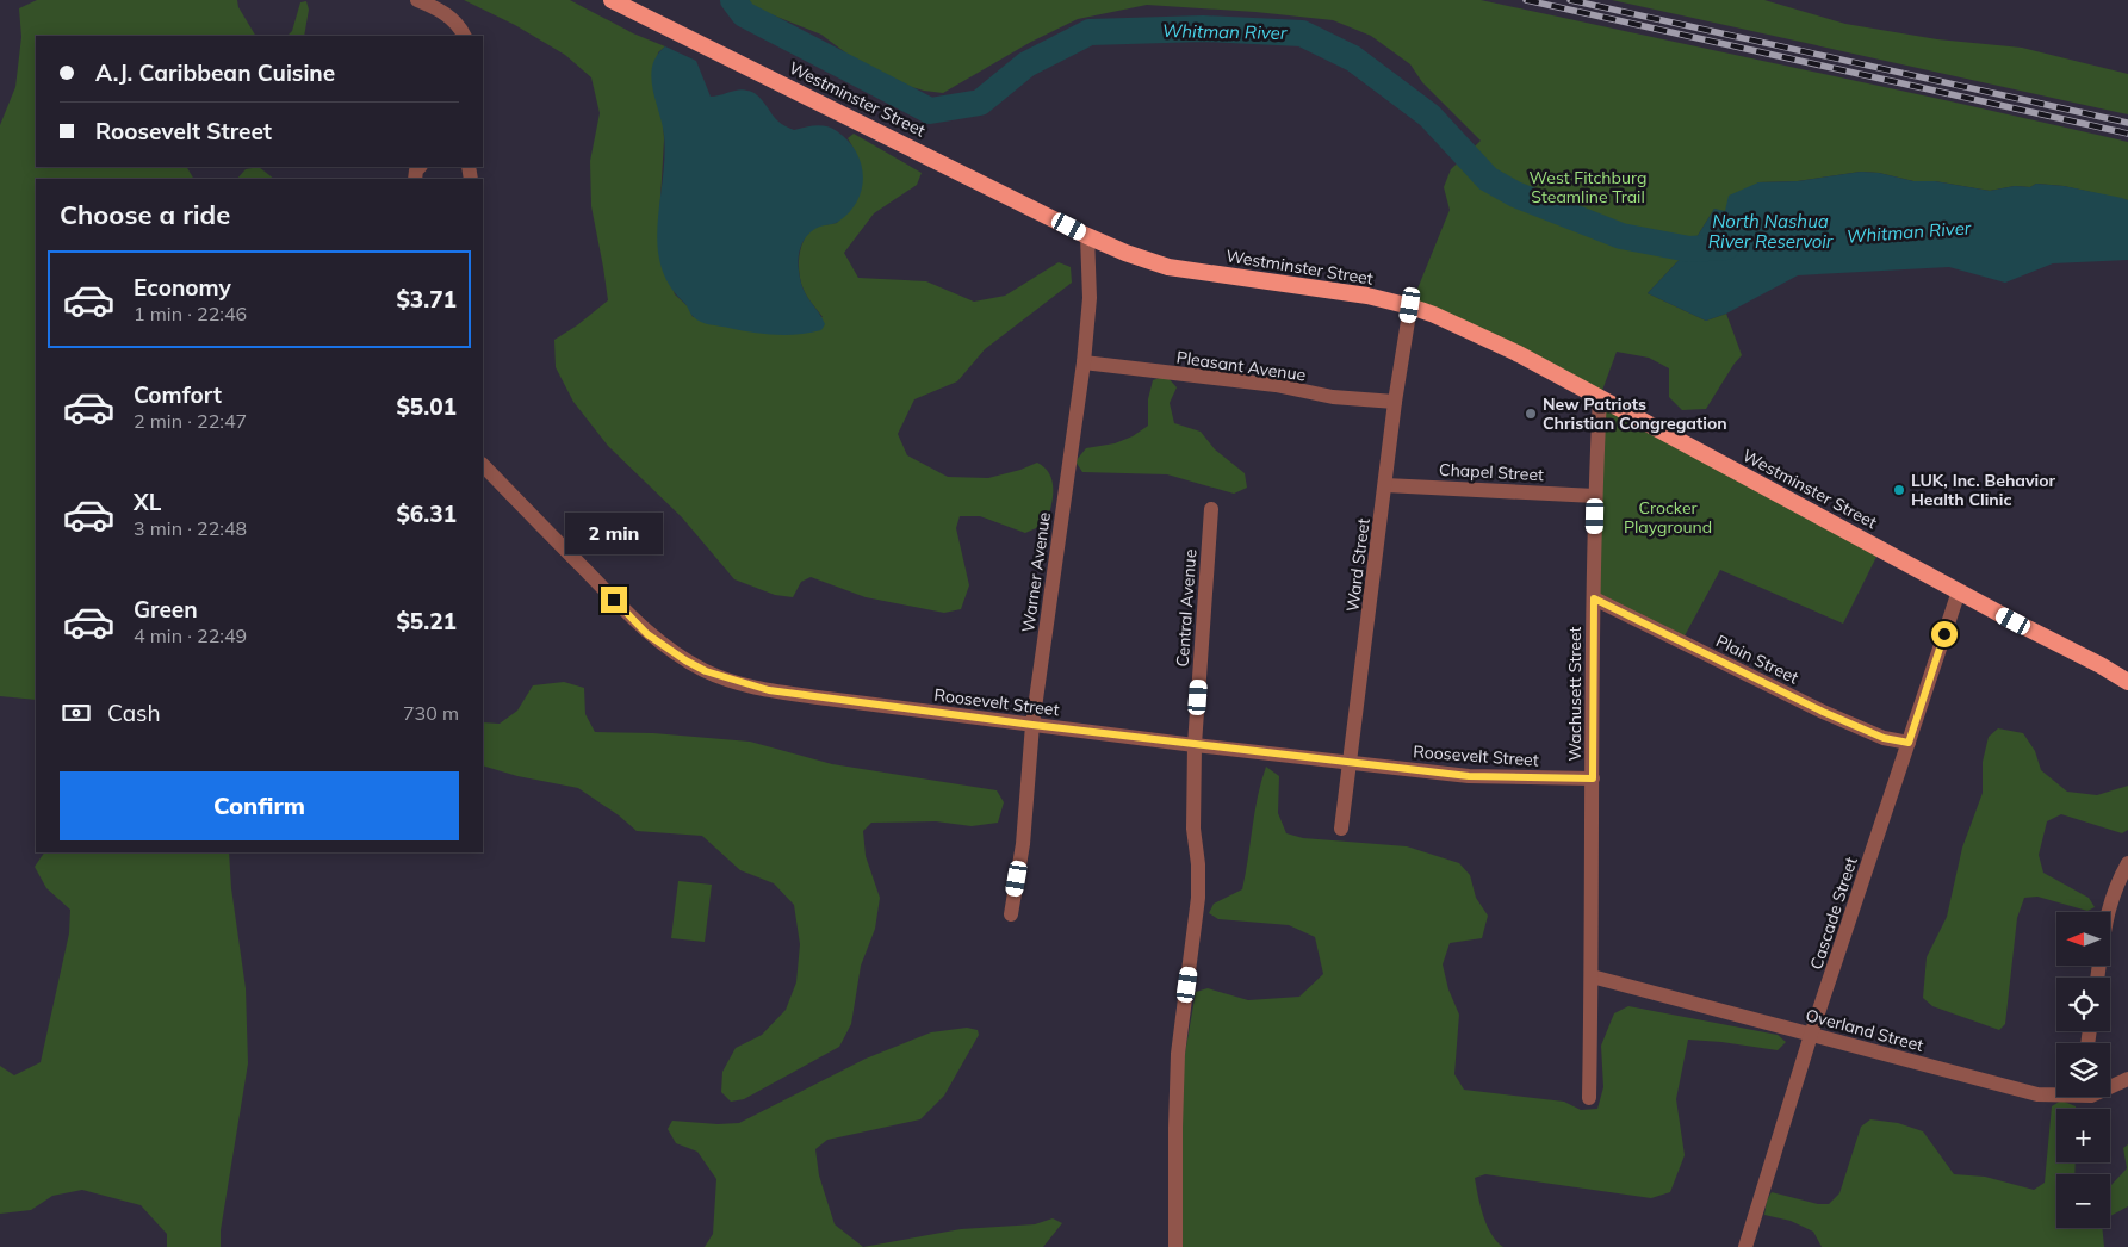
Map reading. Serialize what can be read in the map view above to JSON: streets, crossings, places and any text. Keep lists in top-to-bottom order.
{
  "streets": {
    "highway": ["Westminster Street"],
    "street": [
      "Pleasant Avenue",
      "Chapel Street",
      "Ward Street",
      "Warner Avenue",
      "Central Avenue",
      "Plain Street",
      "Wachusett Street",
      "Roosevelt Street",
      "Cascade Street",
      "Overland Street"
    ]
  },
  "crossings": [
    ["Westminster Street", "Ward Street"],
    ["Westminster Street", "Warner Avenue"],
    ["Westminster Street", "Wachusett Street"],
    ["Westminster Street", "Cascade Street"],
    ["Pleasant Avenue", "Ward Street"],
    ["Pleasant Avenue", "Warner Avenue"],
    ["Chapel Street", "Ward Street"],
    ["Chapel Street", "Wachusett Street"],
    ["Ward Street", "Roosevelt Street"],
    ["Warner Avenue", "Roosevelt Street"],
    ["Central Avenue", "Roosevelt Street"],
    ["Plain Street", "Wachusett Street"],
    ["Plain Street", "Cascade Street"],
    ["Wachusett Street", "Roosevelt Street"],
    ["Wachusett Street", "Overland Street"],
    ["Cascade Street", "Overland Street"]
  ],
  "water": ["Whitman River", "North Nashua River Reservoir"],
  "parks": ["West Fitchburg Steamline Trail", "Crocker Playground"],
  "places": ["New Patriots Christian Congregation", "LUK, Inc. Behavior Health Clinic"],
  "north": "left",
  "page": {
    "banner": ["A.J. Caribbean Cuisine", "Roosevelt Street"],
    "heading": "Choose a ride",
    "list": [
      {
        "name": "Economy",
        "note": "1 min · 22:46",
        "value": "$3.71"
      },
      {
        "name": "Comfort",
        "note": "2 min · 22:47",
        "value": "$5.01"
      },
      {
        "name": "XL",
        "note": "3 min · 22:48",
        "value": "$6.31"
      },
      {
        "name": "Green",
        "note": "4 min · 22:49",
        "value": "$5.21"
      }
    ],
    "bubble": "2 min",
    "pay": ["Cash", "730 m"],
    "buttons": "Confirm",
    "map_buttons": ["+", "−"]
  }
}
